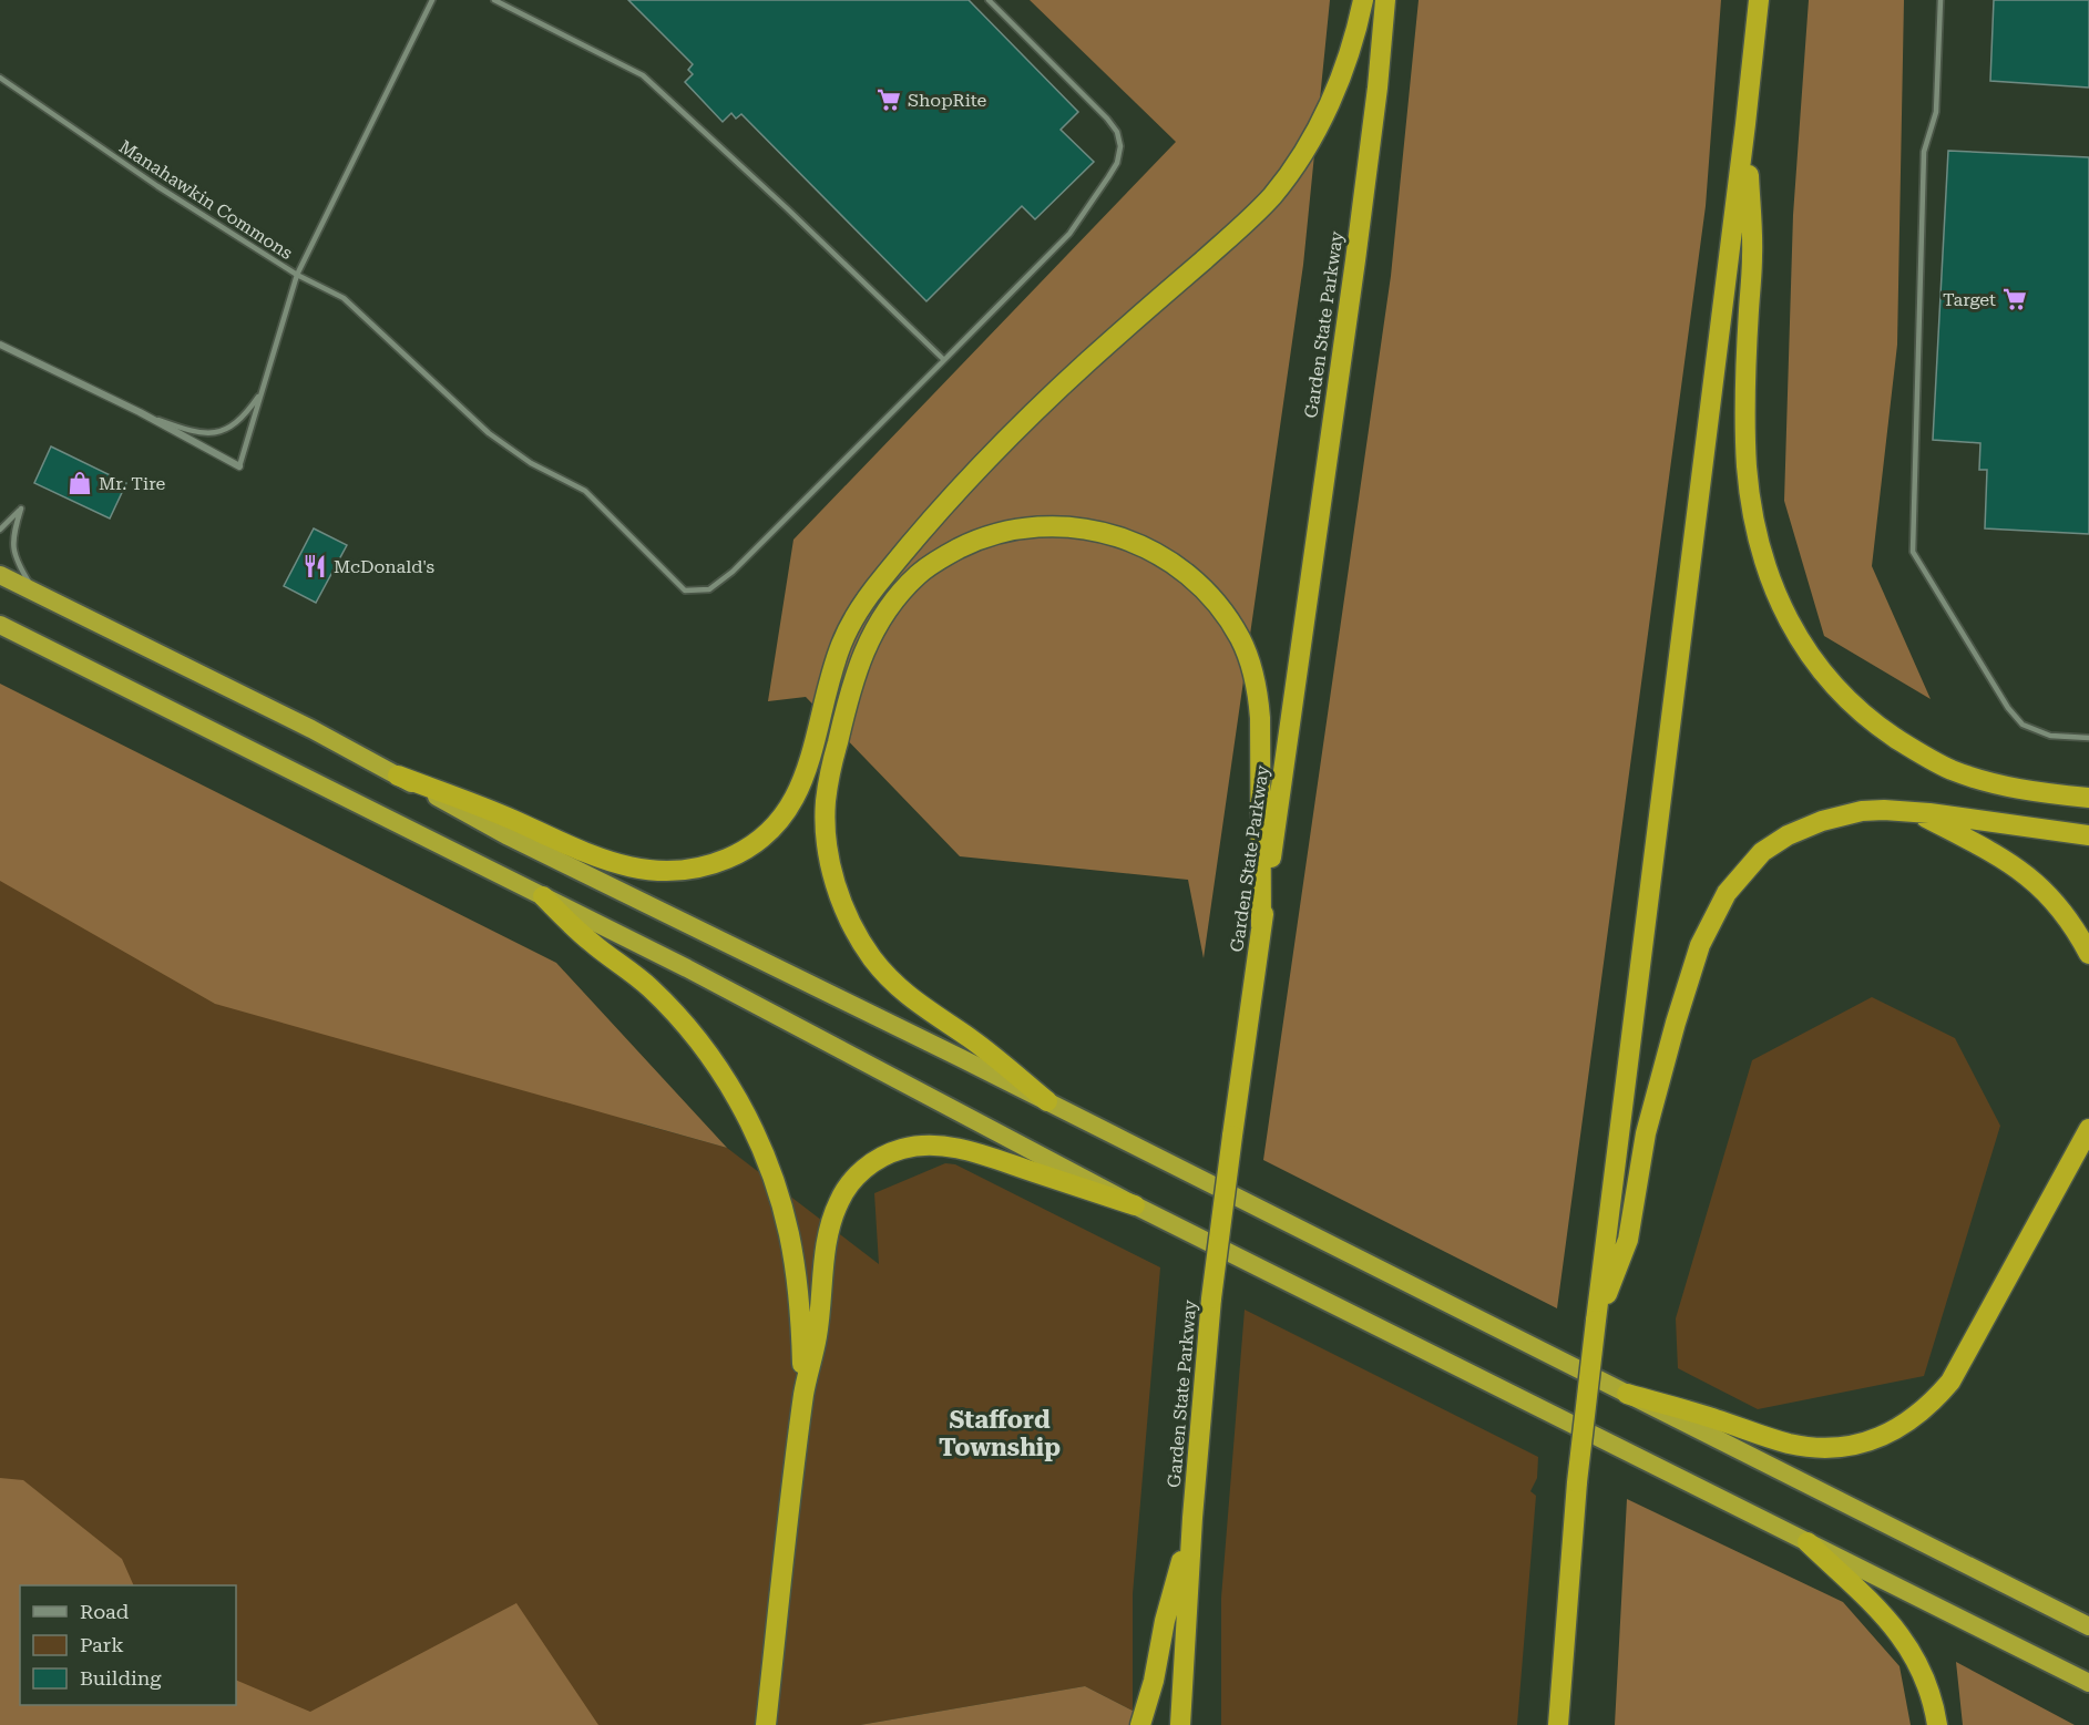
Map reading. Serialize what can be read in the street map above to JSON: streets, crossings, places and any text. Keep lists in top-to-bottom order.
{
  "streets": {
    "highway": ["Garden State Parkway"],
    "lane": ["Manahawkin Commons"]
  },
  "districts": ["Stafford Township"],
  "places": {
    "supermarket": ["ShopRite", "Target"],
    "shop": ["Mr. Tire"],
    "restaurant": ["McDonald's"]
  },
  "legend": ["Road", "Park", "Building"]
}
